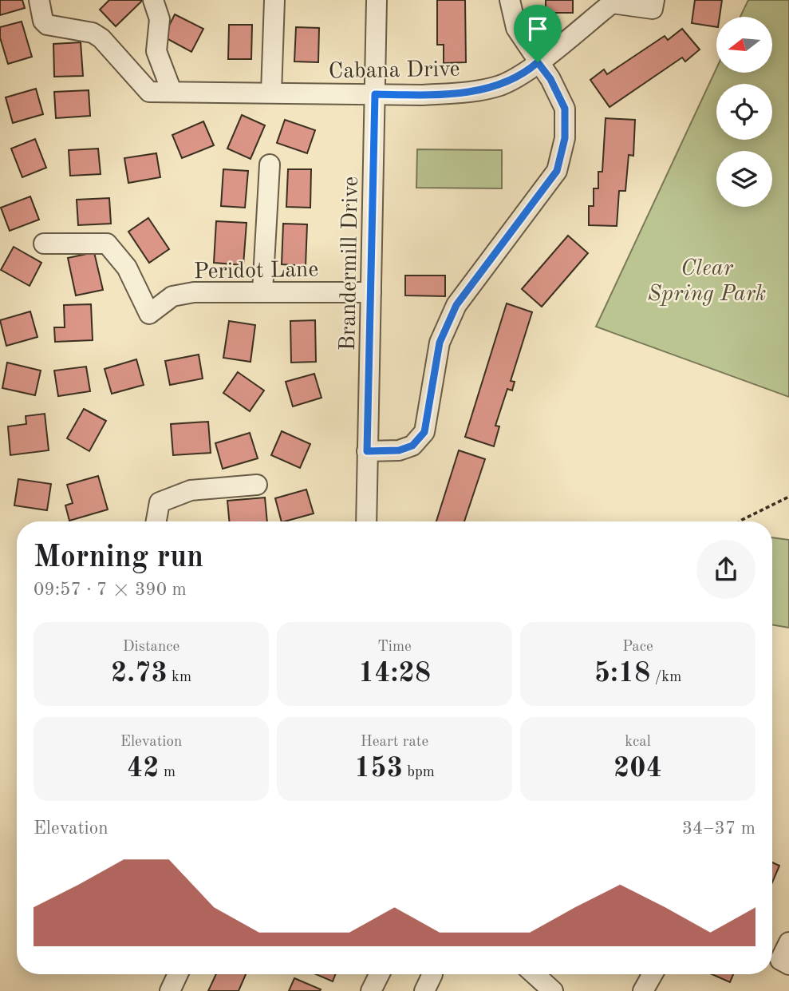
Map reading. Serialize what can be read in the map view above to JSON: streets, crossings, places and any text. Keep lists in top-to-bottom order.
{
  "streets": {
    "street": ["Cabana Drive", "Brandermill Drive", "Peridot Lane"]
  },
  "crossings": [
    ["Cabana Drive", "Brandermill Drive"],
    ["Brandermill Drive", "Peridot Lane"]
  ],
  "parks": ["Clear Spring Park"],
  "north": "left",
  "page": {
    "heading": ["Morning run", "09:57 · 7 × 390 m"],
    "stats": [
      ["Distance", "2.73 km"],
      ["Time", "14:28"],
      ["Pace", "5:18 /km"],
      ["Elevation", "42 m"],
      ["Heart rate", "153 bpm"],
      ["kcal", "204"]
    ],
    "chart": ["Elevation", "34–37 m"]
  }
}
